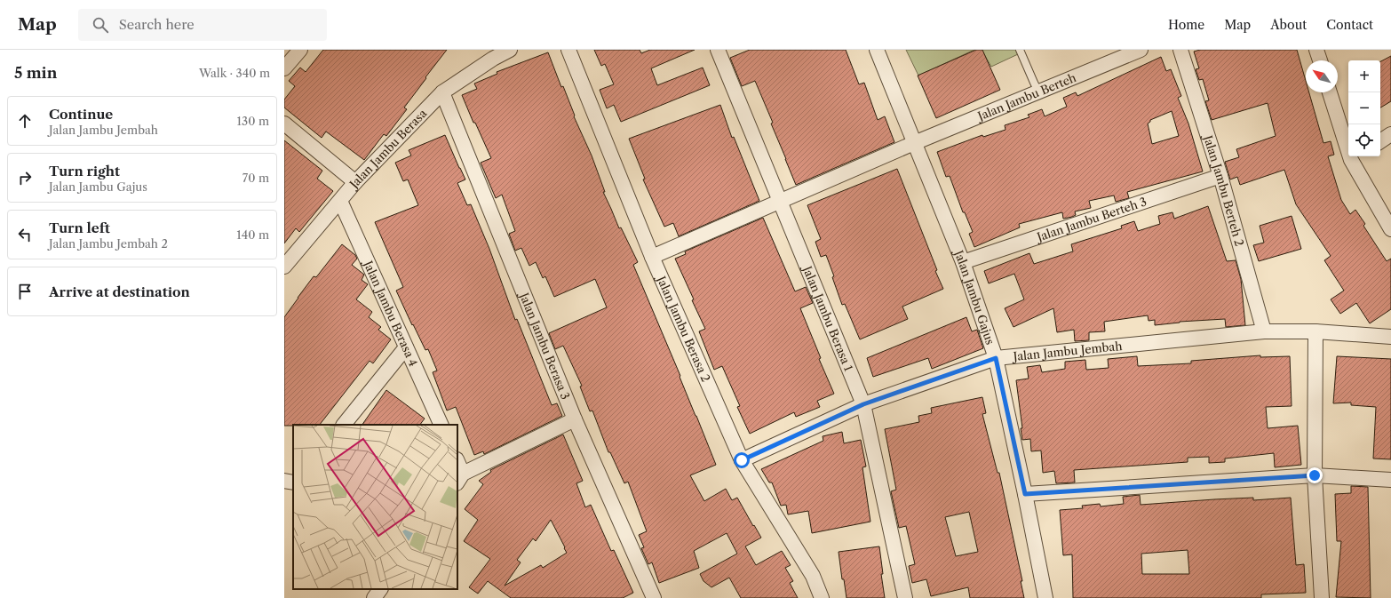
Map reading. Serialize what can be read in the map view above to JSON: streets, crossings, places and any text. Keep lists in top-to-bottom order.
{
  "streets": {
    "street": [
      "Jalan Jambu Berteh",
      "Jalan Jambu Berasa",
      "Jalan Jambu Berteh 2",
      "Jalan Jambu Berteh 3",
      "Jalan Jambu Gajus",
      "Jalan Jambu Berasa 4",
      "Jalan Jambu Berasa 1",
      "Jalan Jambu Berasa 2",
      "Jalan Jambu Berasa 3",
      "Jalan Jambu Jembah"
    ]
  },
  "crossings": [
    ["Jalan Jambu Berteh", "Jalan Jambu Gajus"],
    ["Jalan Jambu Berteh", "Jalan Jambu Berasa 1"],
    ["Jalan Jambu Berteh", "Jalan Jambu Berasa 2"],
    ["Jalan Jambu Berasa", "Jalan Jambu Berasa 4"],
    ["Jalan Jambu Berasa", "Jalan Jambu Berasa 3"],
    ["Jalan Jambu Berteh 2", "Jalan Jambu Berteh 3"],
    ["Jalan Jambu Berteh 2", "Jalan Jambu Jembah"],
    ["Jalan Jambu Berteh 3", "Jalan Jambu Gajus"],
    ["Jalan Jambu Gajus", "Jalan Jambu Jembah"],
    ["Jalan Jambu Berasa 1", "Jalan Jambu Jembah"],
    ["Jalan Jambu Berasa 2", "Jalan Jambu Jembah"]
  ],
  "north": "top left",
  "page": {
    "header": "Map",
    "search": "Search here",
    "nav": [
      "Home",
      "Map",
      "About",
      "Contact"
    ],
    "heading": ["5 min", "Walk · 340 m"],
    "map_buttons": ["+", "−"],
    "list": [
      ["Continue", "Jalan Jambu Jembah", "130 m"],
      ["Turn right", "Jalan Jambu Gajus", "70 m"],
      ["Turn left", "Jalan Jambu Jembah 2", "140 m"],
      "Arrive at destination"
    ]
  }
}
